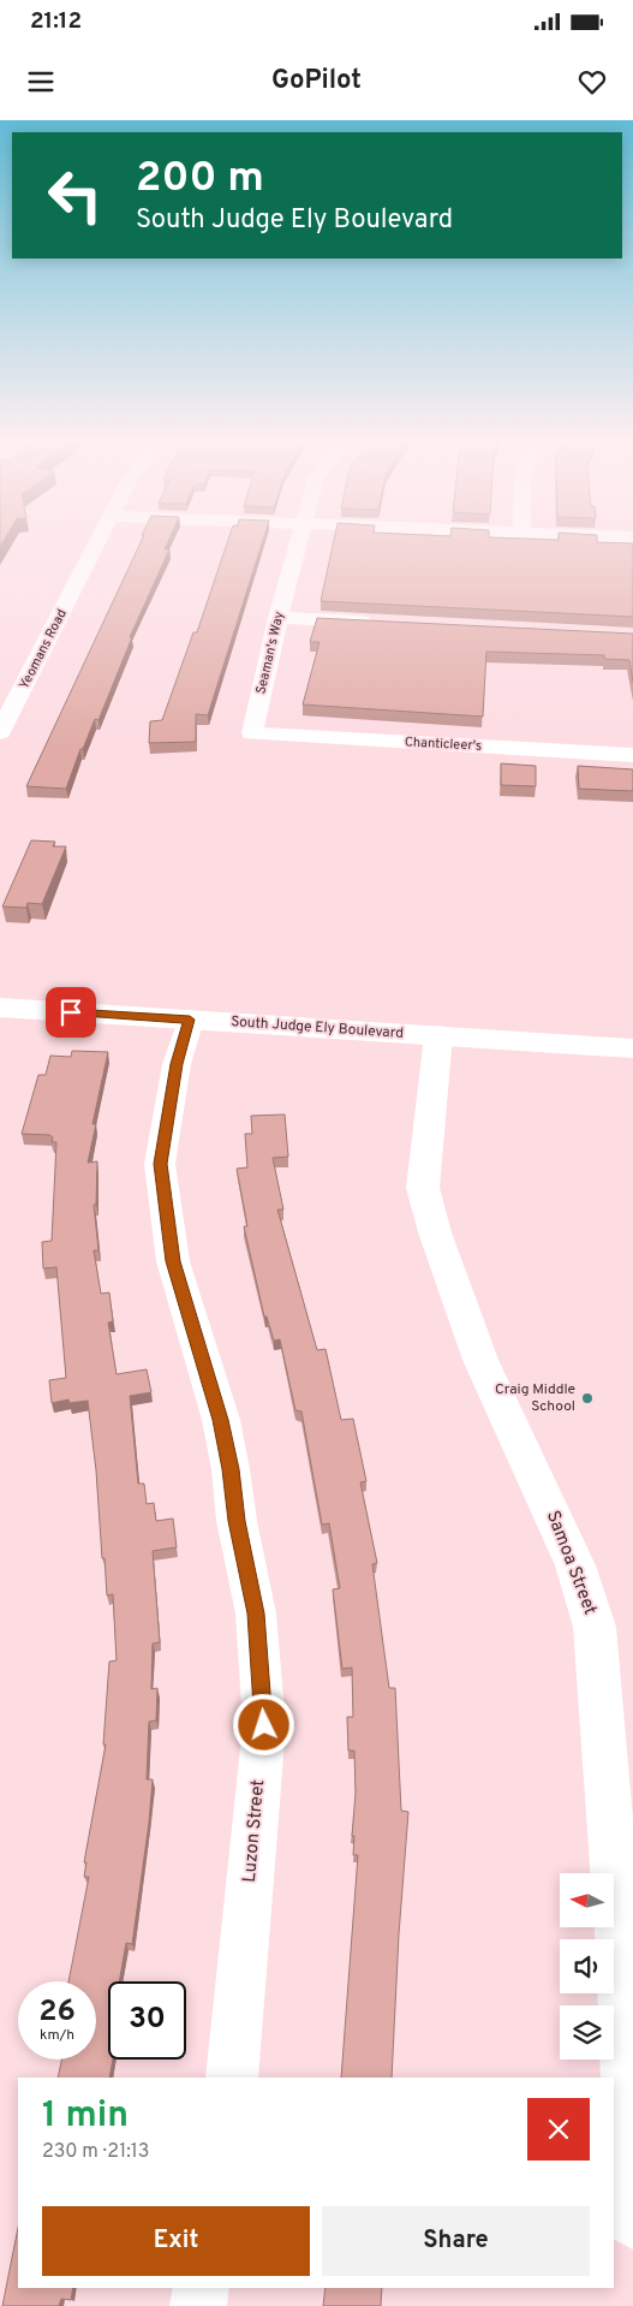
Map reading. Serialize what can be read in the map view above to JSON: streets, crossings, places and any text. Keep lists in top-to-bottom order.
{
  "streets": {
    "street": [
      "Yeomans Road",
      "Seaman's Way",
      "Chanticleer's",
      "South Judge Ely Boulevard",
      "Samoa Street",
      "Luzon Street"
    ]
  },
  "crossings": [
    ["Seaman's Way", "Chanticleer's"],
    ["South Judge Ely Boulevard", "Samoa Street"],
    ["South Judge Ely Boulevard", "Luzon Street"]
  ],
  "places": ["Craig Middle School"],
  "north": "left",
  "page": {
    "status": "21:12",
    "header": "GoPilot",
    "turn": ["200 m", "South Judge Ely Boulevard"],
    "speed": "26 km/h",
    "limit": "30",
    "heading": ["1 min", "230 m · 21:13"],
    "buttons": ["Exit", "Share"]
  }
}
